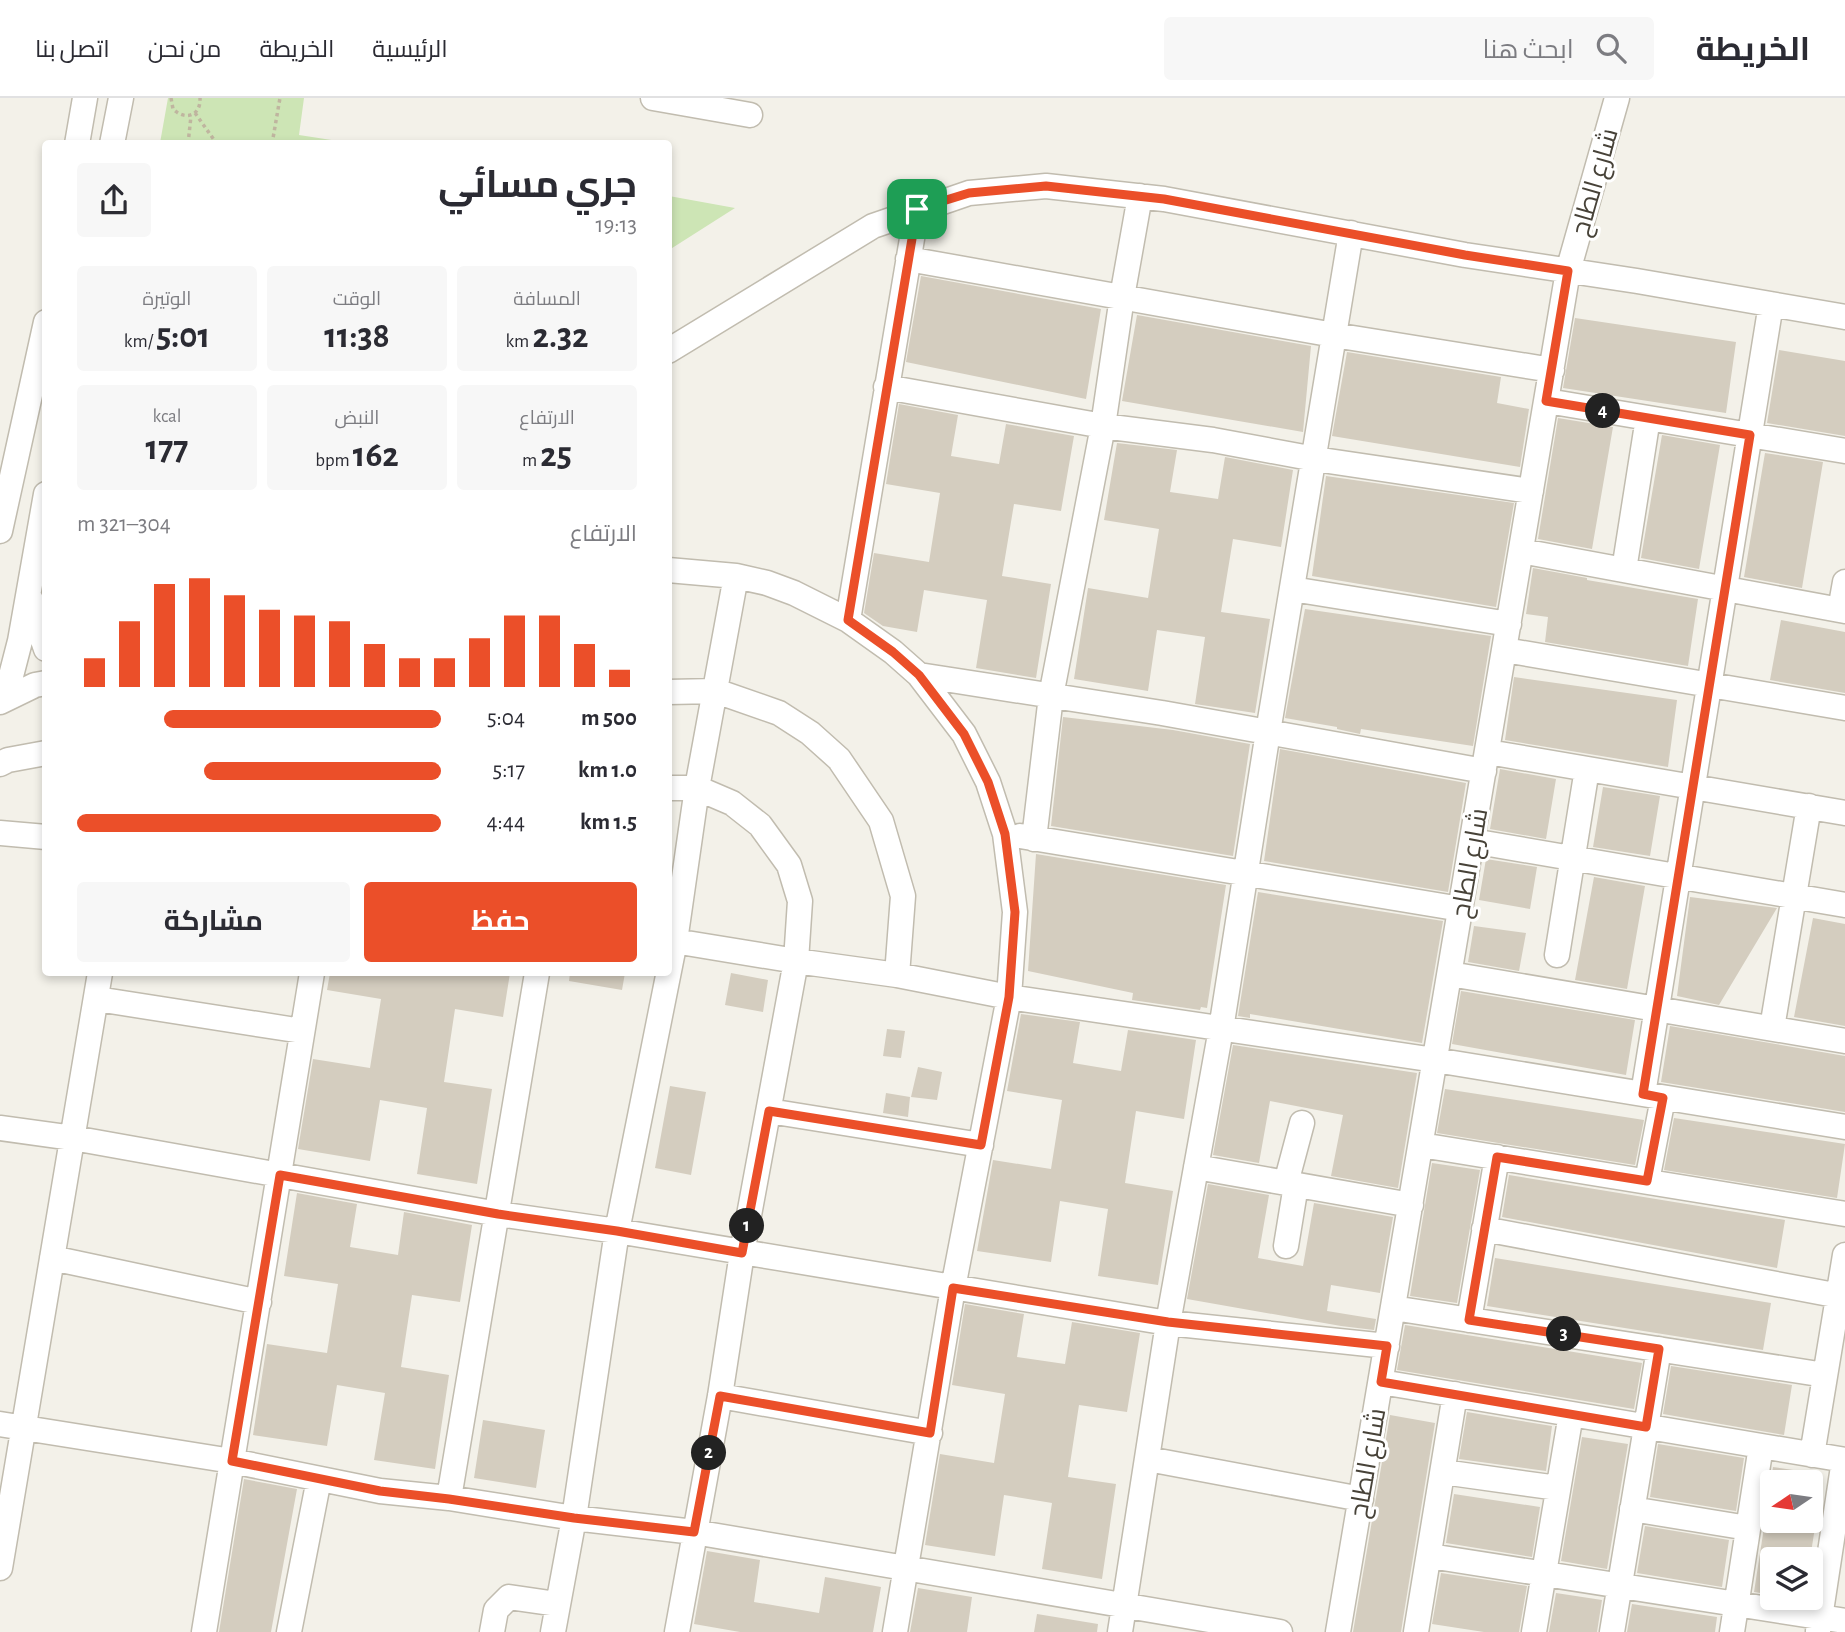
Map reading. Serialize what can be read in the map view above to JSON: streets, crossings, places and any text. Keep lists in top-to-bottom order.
{
  "streets": {
    "street": ["شارع الطاح"]
  },
  "north": "left",
  "page": {
    "header": "الخريطة",
    "search": "ابحث هنا",
    "nav": [
      "الرئيسية",
      "الخريطة",
      "من نحن",
      "اتصل بنا"
    ],
    "heading": ["جري مسائي", "19:13"],
    "stats": [
      ["المسافة", "2.32 km"],
      ["الوقت", "11:38"],
      ["الوتيرة", "5:01 /km"],
      ["الارتفاع", "25 m"],
      ["النبض", "162 bpm"],
      ["kcal", "177"]
    ],
    "pins": [
      "4",
      "1",
      "3",
      "2"
    ],
    "chart": ["الارتفاع", "304–321 m"],
    "list": [
      {
        "name": "500 m",
        "note": "5:04"
      },
      {
        "name": "1.0 km",
        "note": "5:17"
      },
      {
        "name": "1.5 km",
        "note": "4:44"
      }
    ],
    "buttons": ["حفظ", "مشاركة"]
  }
}
